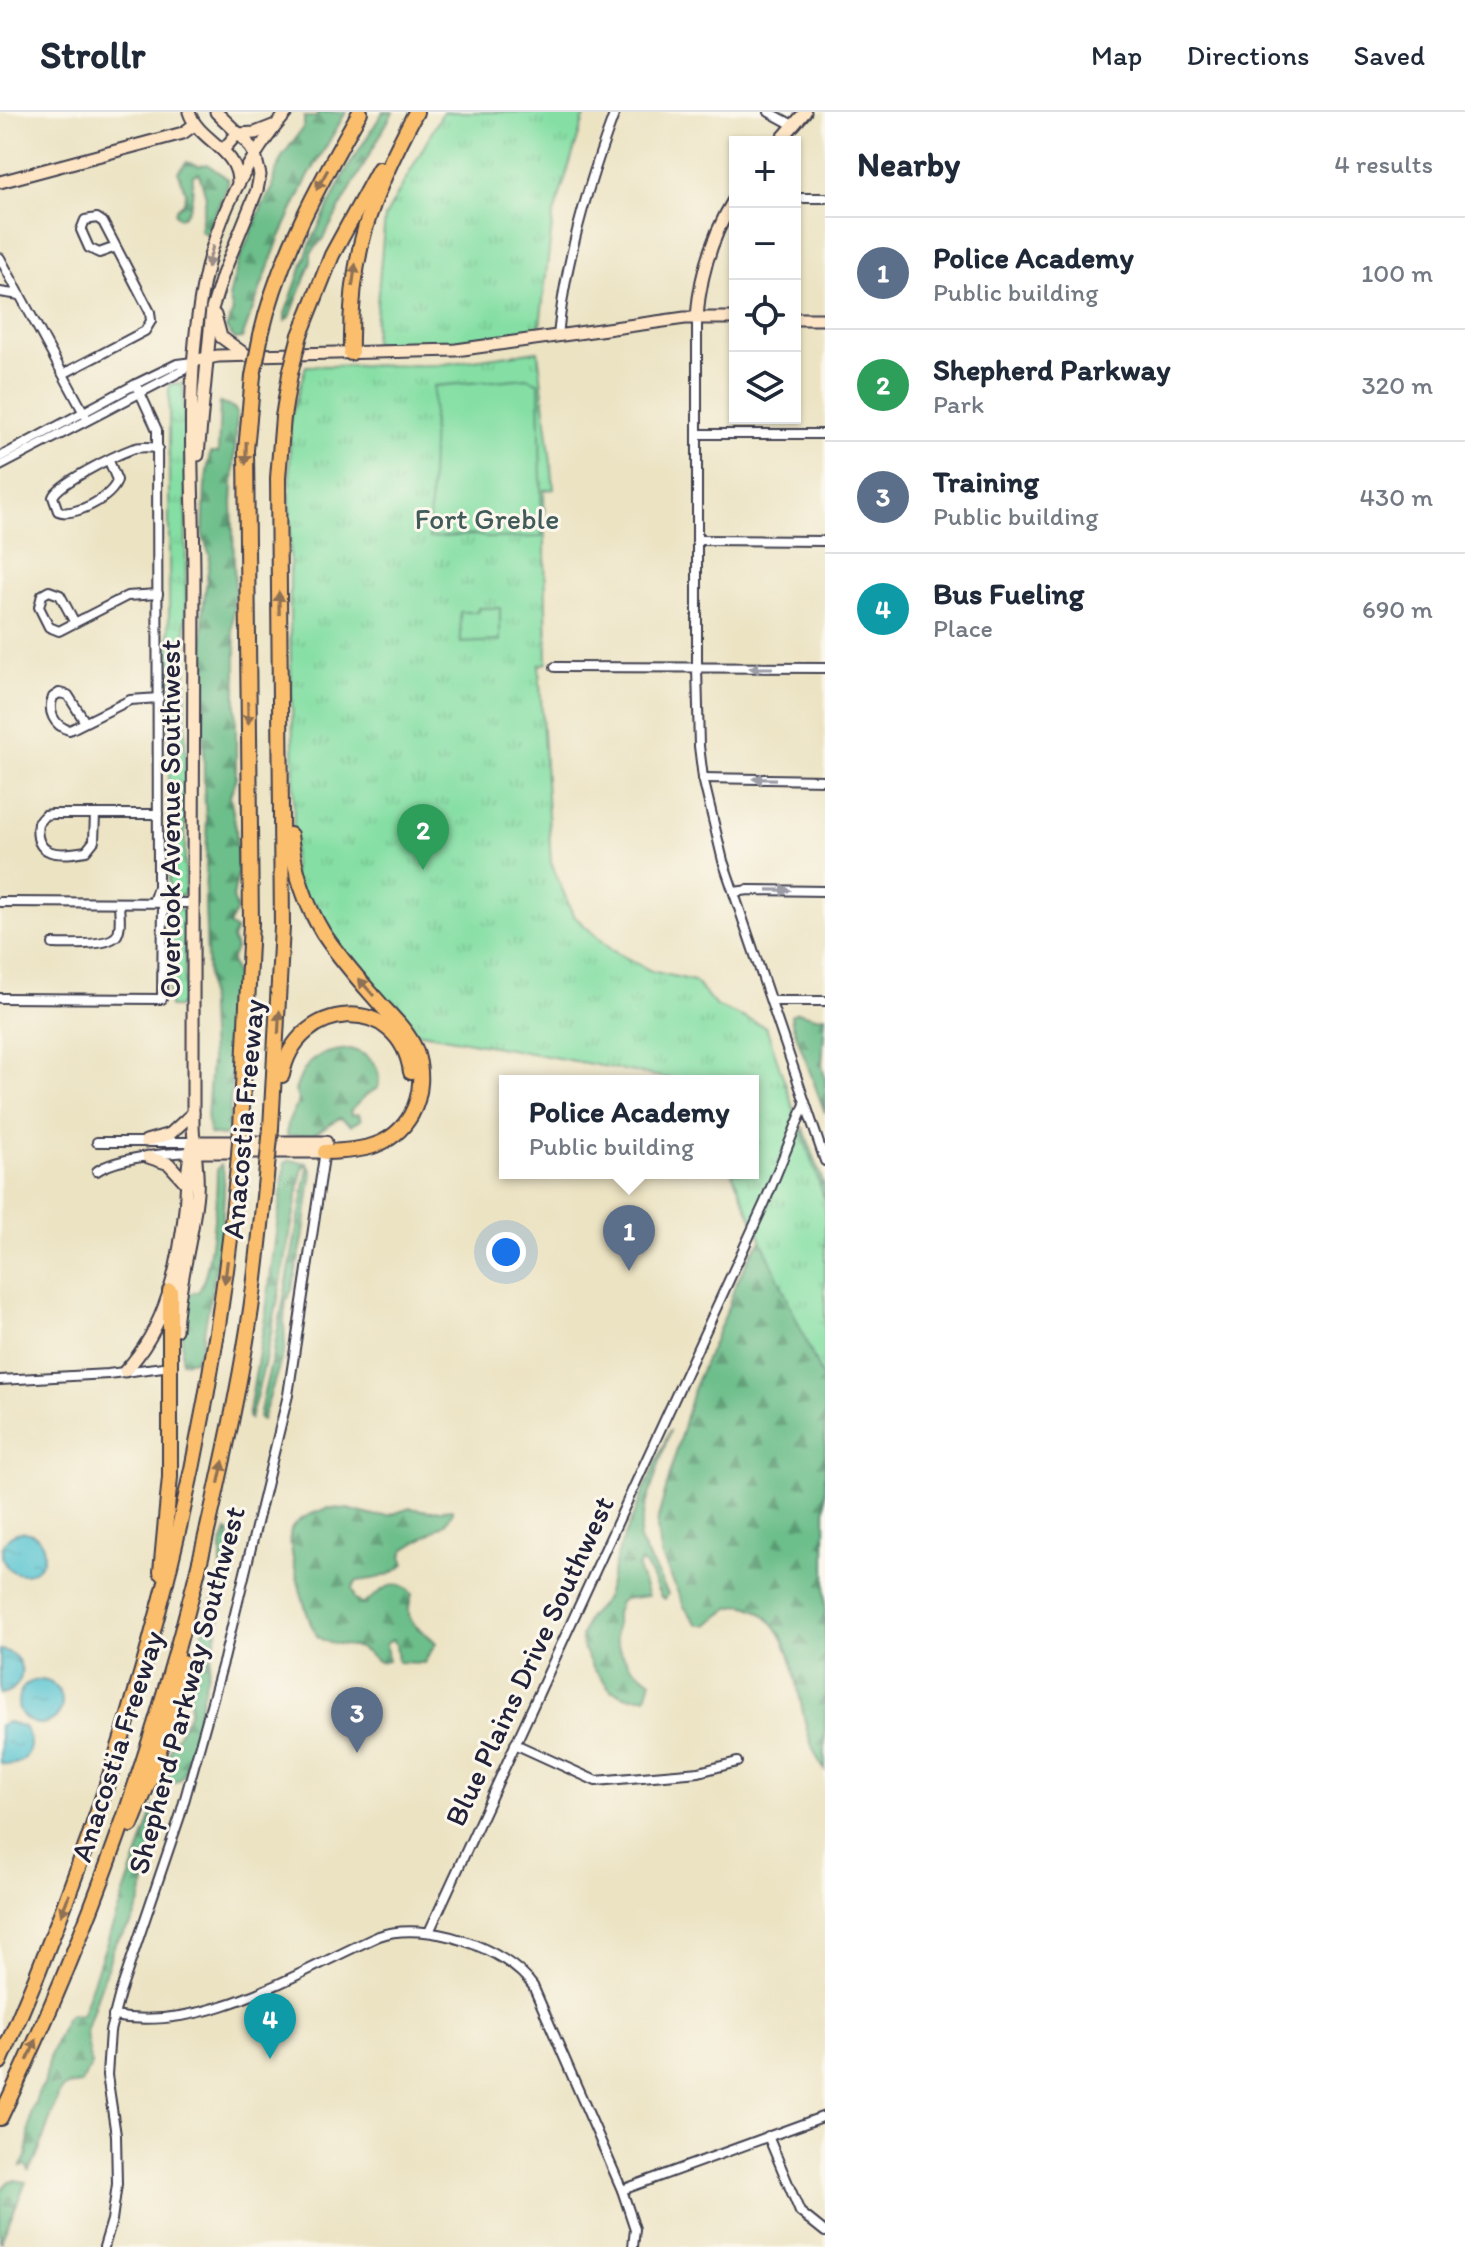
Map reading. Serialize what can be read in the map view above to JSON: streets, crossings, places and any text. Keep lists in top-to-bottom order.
{
  "streets": {
    "highway": ["Anacostia Freeway"],
    "street": ["Overlook Avenue Southwest", "Blue Plains Drive Southwest", "Shepherd Parkway Southwest"]
  },
  "parks": ["Fort Greble"],
  "page": {
    "header": "Strollr",
    "nav": ["Map", "Directions", "Saved"],
    "heading": ["Nearby", "4 results"],
    "map_buttons": ["+", "−"],
    "list": [
      {
        "mark": "1",
        "name": "Police Academy",
        "note": "Public building",
        "value": "100 m"
      },
      {
        "mark": "2",
        "name": "Shepherd Parkway",
        "note": "Park",
        "value": "320 m"
      },
      {
        "mark": "3",
        "name": "Training",
        "note": "Public building",
        "value": "430 m"
      },
      {
        "mark": "4",
        "name": "Bus Fueling",
        "note": "Place",
        "value": "690 m"
      }
    ],
    "pins": [
      "2",
      "1",
      "3",
      "4"
    ],
    "popup": ["Police Academy", "Public building"]
  }
}
